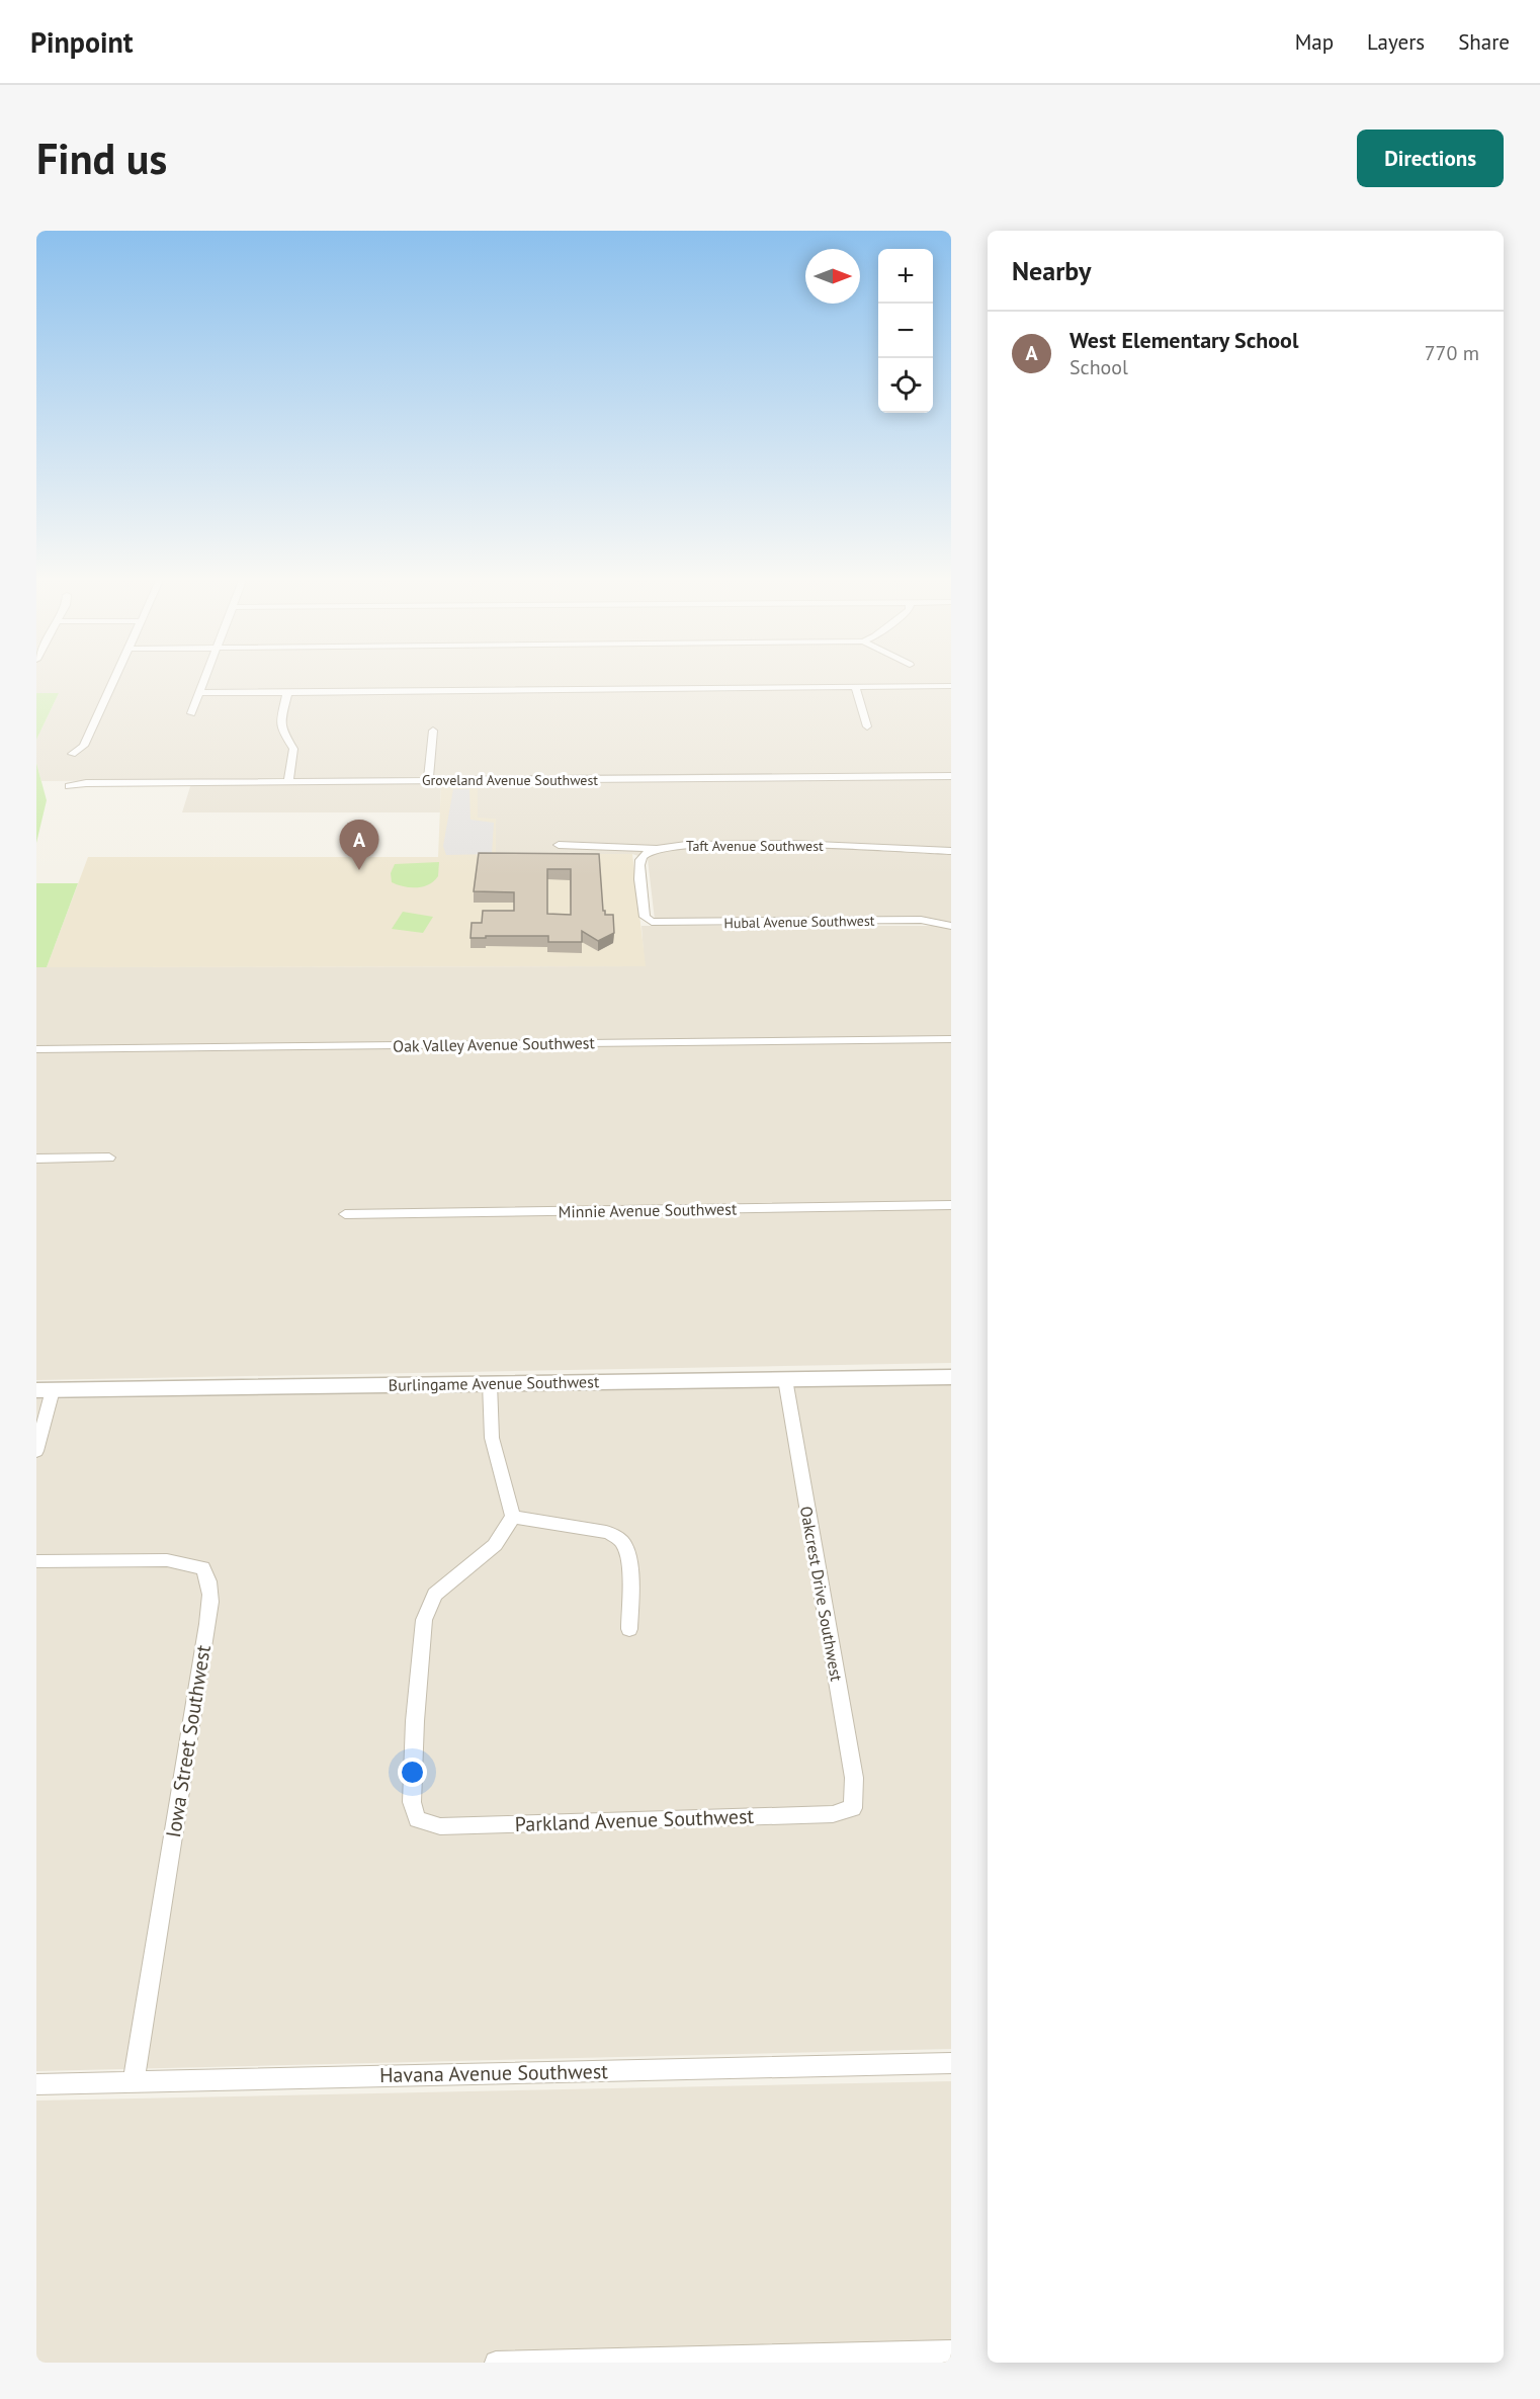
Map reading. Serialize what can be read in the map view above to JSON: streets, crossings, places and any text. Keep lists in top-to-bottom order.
{
  "streets": {
    "street": [
      "Groveland Avenue Southwest",
      "Taft Avenue Southwest",
      "Hubal Avenue Southwest",
      "Oak Valley Avenue Southwest",
      "Minnie Avenue Southwest",
      "Burlingame Avenue Southwest",
      "Oakcrest Drive Southwest",
      "Iowa Street Southwest",
      "Parkland Avenue Southwest",
      "Havana Avenue Southwest"
    ]
  },
  "crossings": [
    ["Taft Avenue Southwest", "Hubal Avenue Southwest"],
    ["Burlingame Avenue Southwest", "Oakcrest Drive Southwest"],
    ["Oakcrest Drive Southwest", "Parkland Avenue Southwest"],
    ["Iowa Street Southwest", "Havana Avenue Southwest"]
  ],
  "north": "right",
  "page": {
    "header": "Pinpoint",
    "nav": ["Map", "Layers", "Share"],
    "buttons": "Directions",
    "title": "Find us",
    "heading": "Nearby",
    "map_buttons": ["+", "−"],
    "list": [
      {
        "mark": "A",
        "name": "West Elementary School",
        "note": "School",
        "value": "770 m"
      }
    ],
    "pins": "A"
  }
}
